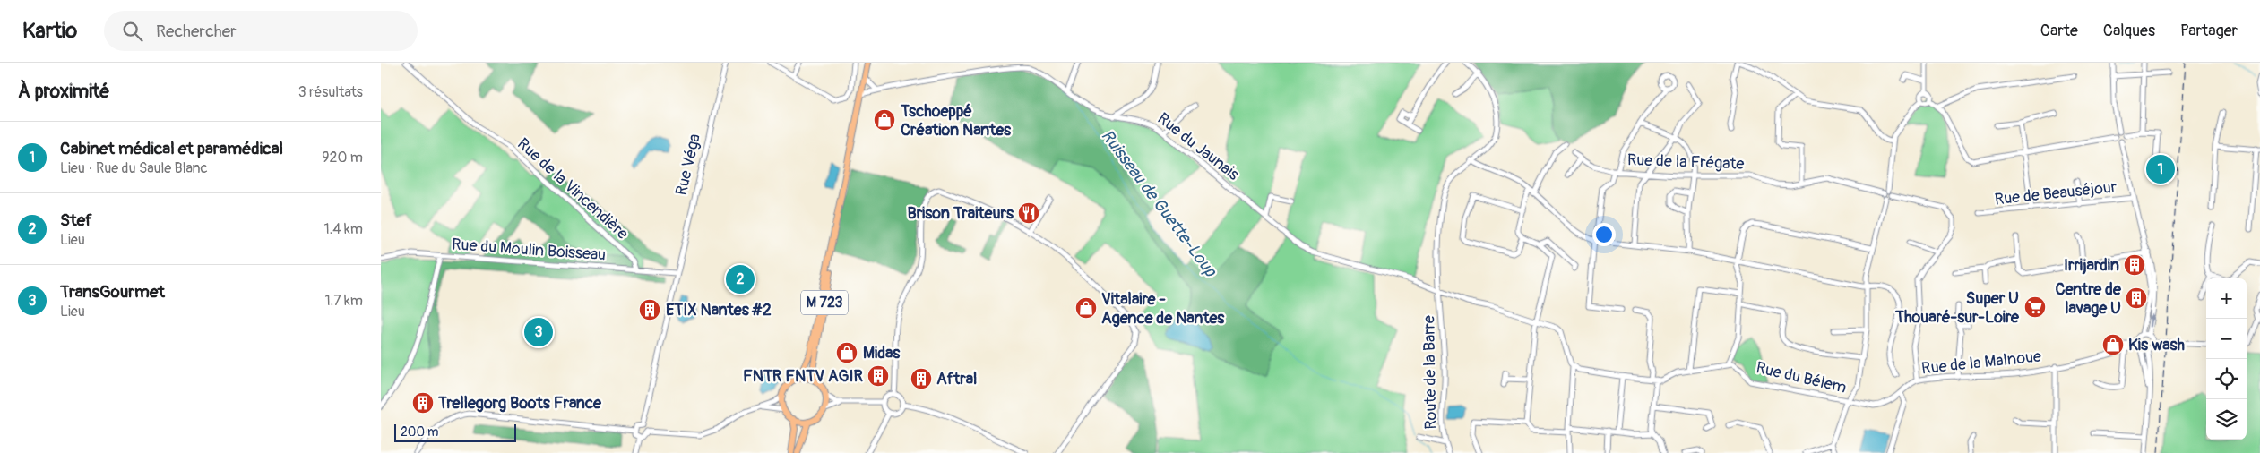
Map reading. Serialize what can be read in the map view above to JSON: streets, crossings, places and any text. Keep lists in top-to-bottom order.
{
  "streets": {
    "main road": ["M 723"],
    "street": [
      "Rue du Jaunais",
      "Rue de la Frégate",
      "Rue Véga",
      "Rue de la Vincendière",
      "Rue de Beauséjour",
      "Rue du Moulin Boisseau",
      "Rue de la Malnoue",
      "Route de la Barre",
      "Rue du Bélem"
    ]
  },
  "crossings": [
    ["Rue du Jaunais", "M 723"],
    ["Rue du Jaunais", "Route de la Barre"],
    ["Rue Véga", "Rue du Moulin Boisseau"],
    ["Rue de la Vincendière", "Rue du Moulin Boisseau"],
    ["Rue de la Malnoue", "Rue du Bélem"]
  ],
  "water": ["Ruisseau de Guette-Loup"],
  "places": {
    "shop": [
      "Tschoeppé Création Nantes",
      "Vitalaire - Agence de Nantes",
      "Kis wash",
      "Midas"
    ],
    "restaurant": ["Brison Traiteurs"],
    "building": [
      "Irrijardin",
      "Centre de lavage U",
      "ETIX Nantes #2",
      "FNTR FNTV AGIR",
      "Aftral",
      "Trellegorg Boots France"
    ],
    "supermarket": ["Super U Thouaré-sur-Loire"]
  },
  "scale_bar": "200 m",
  "page": {
    "header": "Kartio",
    "search": "Rechercher",
    "nav": ["Carte", "Calques", "Partager"],
    "heading": ["À proximité", "3 résultats"],
    "list": [
      {
        "mark": "1",
        "name": "Cabinet médical et paramédical",
        "note": "Lieu · Rue du Saule Blanc",
        "value": "920 m"
      },
      {
        "mark": "2",
        "name": "Stef",
        "note": "Lieu",
        "value": "1.4 km"
      },
      {
        "mark": "3",
        "name": "TransGourmet",
        "note": "Lieu",
        "value": "1.7 km"
      }
    ],
    "pins": ["1", "2", "3"],
    "map_buttons": ["+", "−"],
    "scale": "200 m"
  }
}
